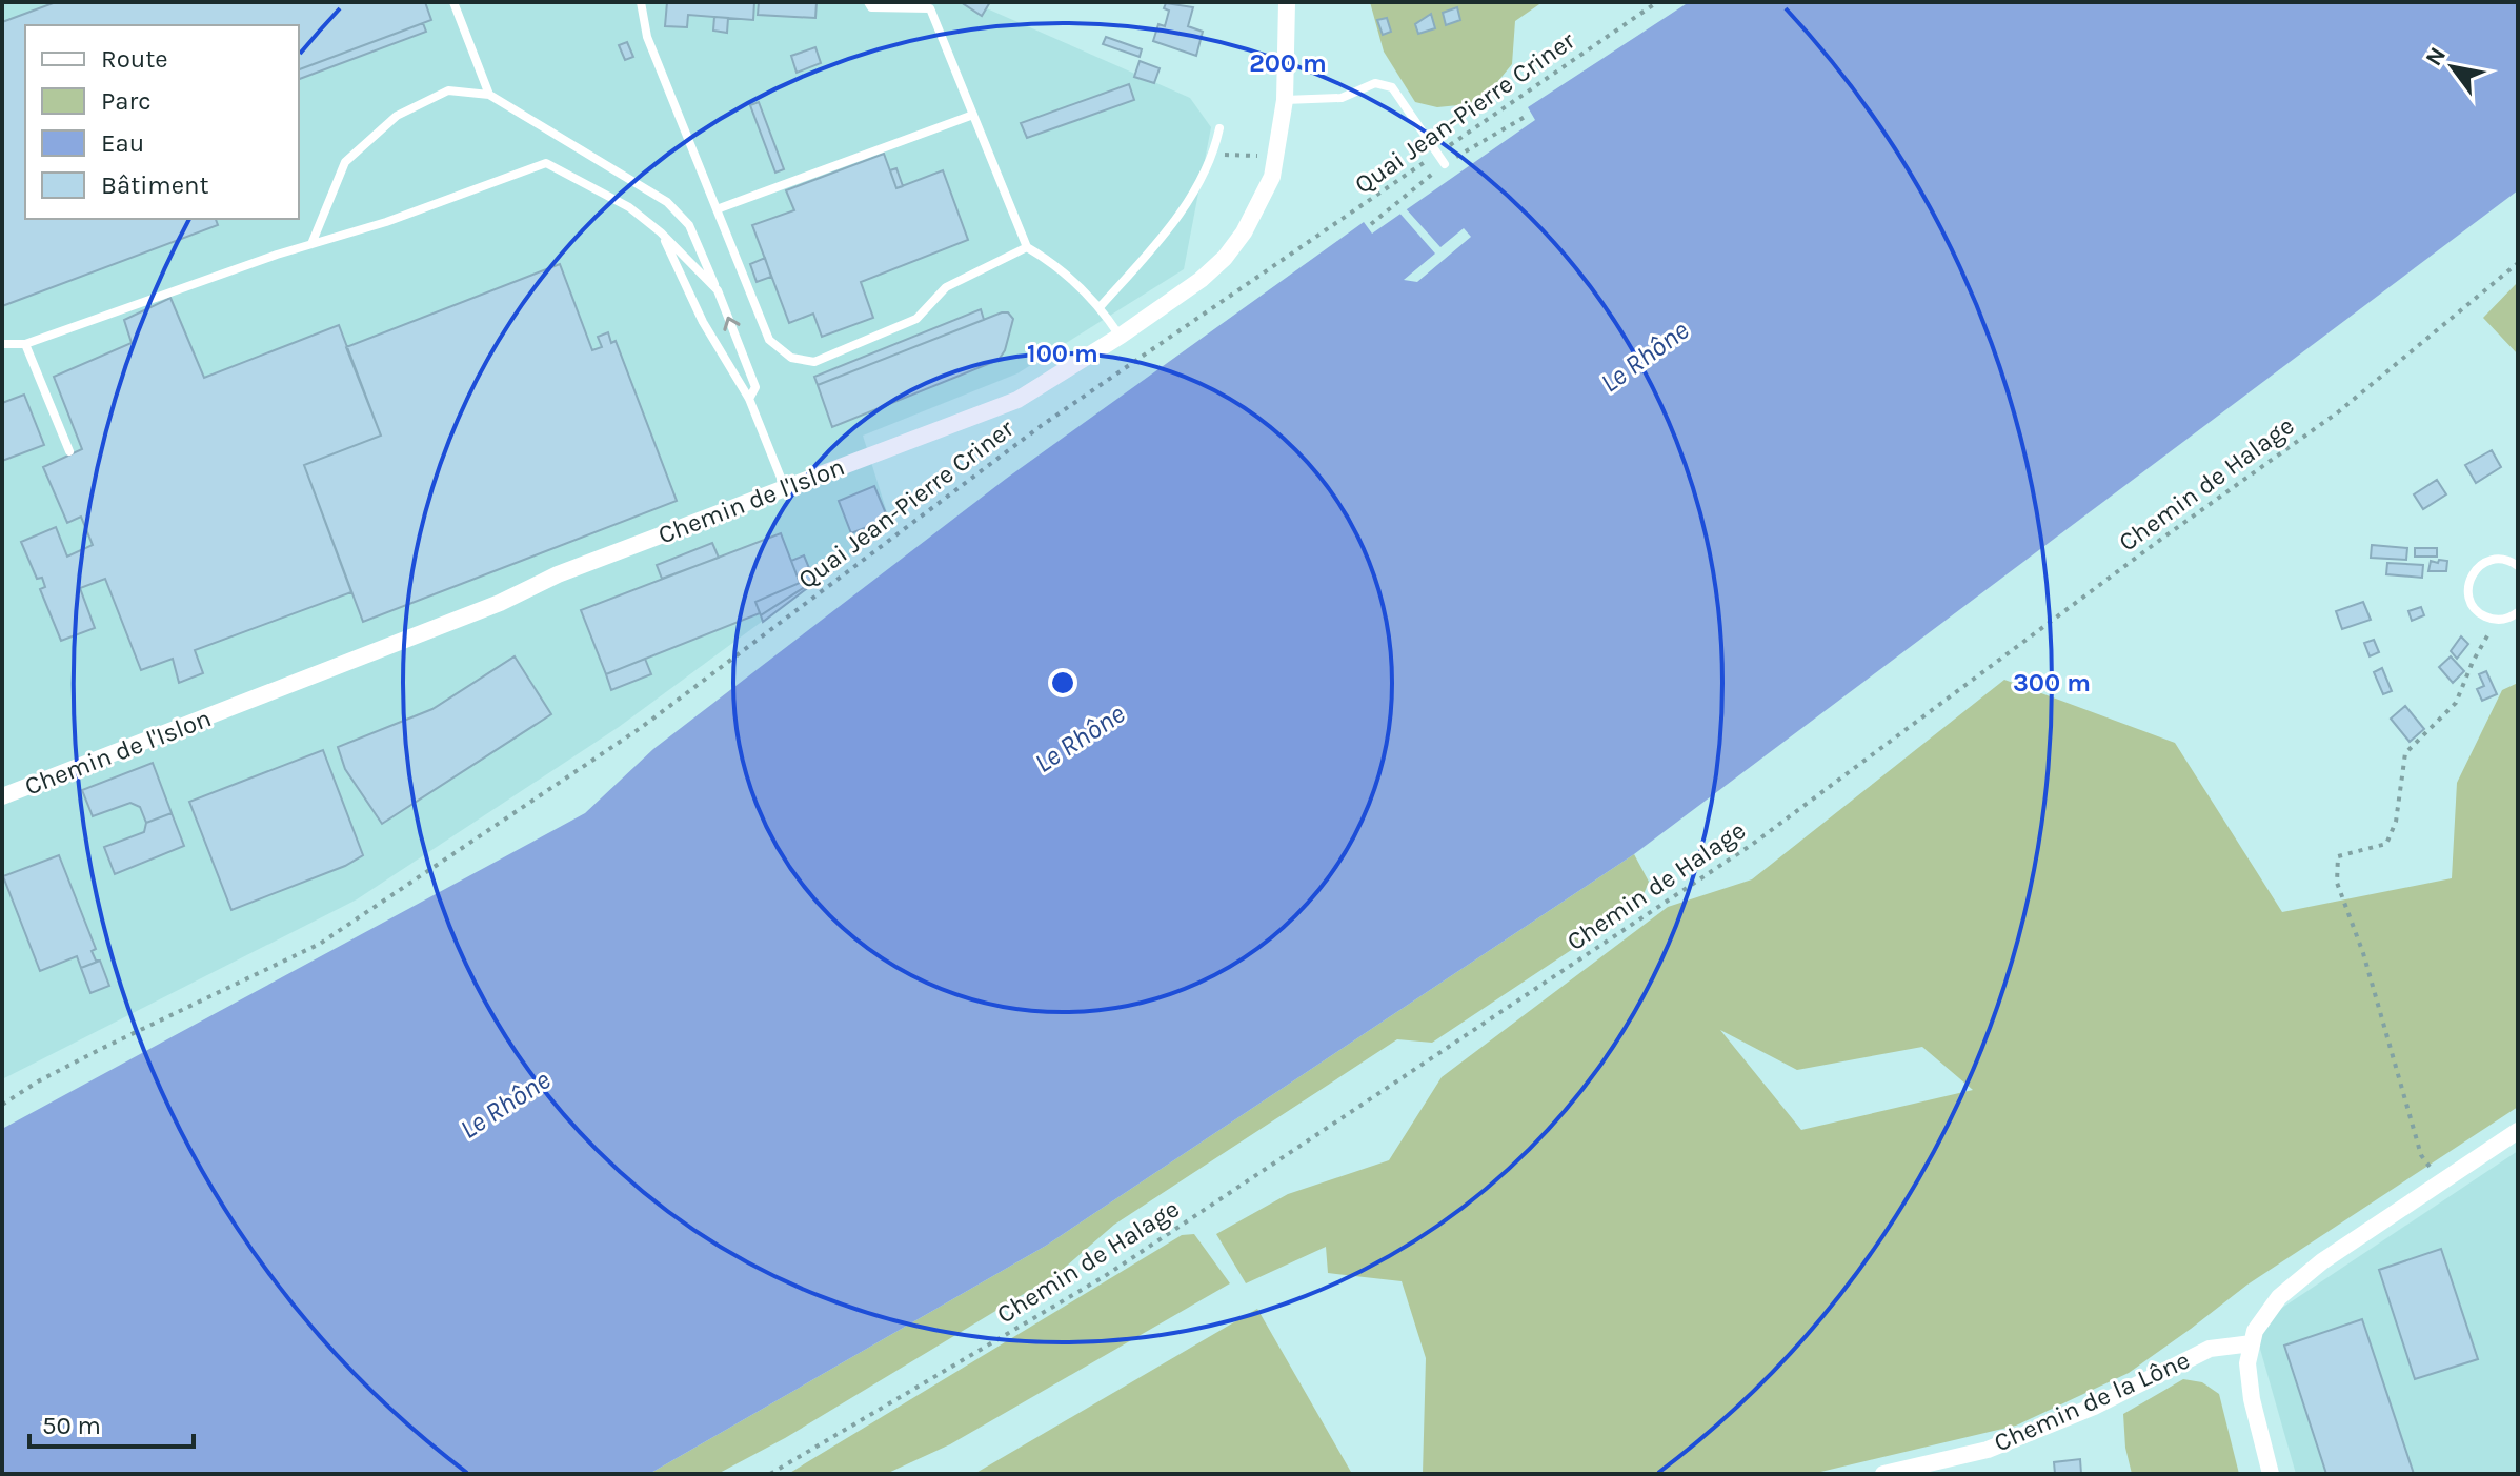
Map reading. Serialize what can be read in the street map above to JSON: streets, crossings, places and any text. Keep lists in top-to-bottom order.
{
  "streets": {
    "street": ["Chemin de l'Islon", "Chemin de la Lône"],
    "path": ["Quai Jean-Pierre Criner", "Chemin de Halage"]
  },
  "water": ["Le Rhône"],
  "legend": [
    "Route",
    "Parc",
    "Eau",
    "Bâtiment"
  ],
  "scale_bar": "50 m",
  "north": "top left",
  "rings": ["200 m", "100 m", "300 m"]
}
